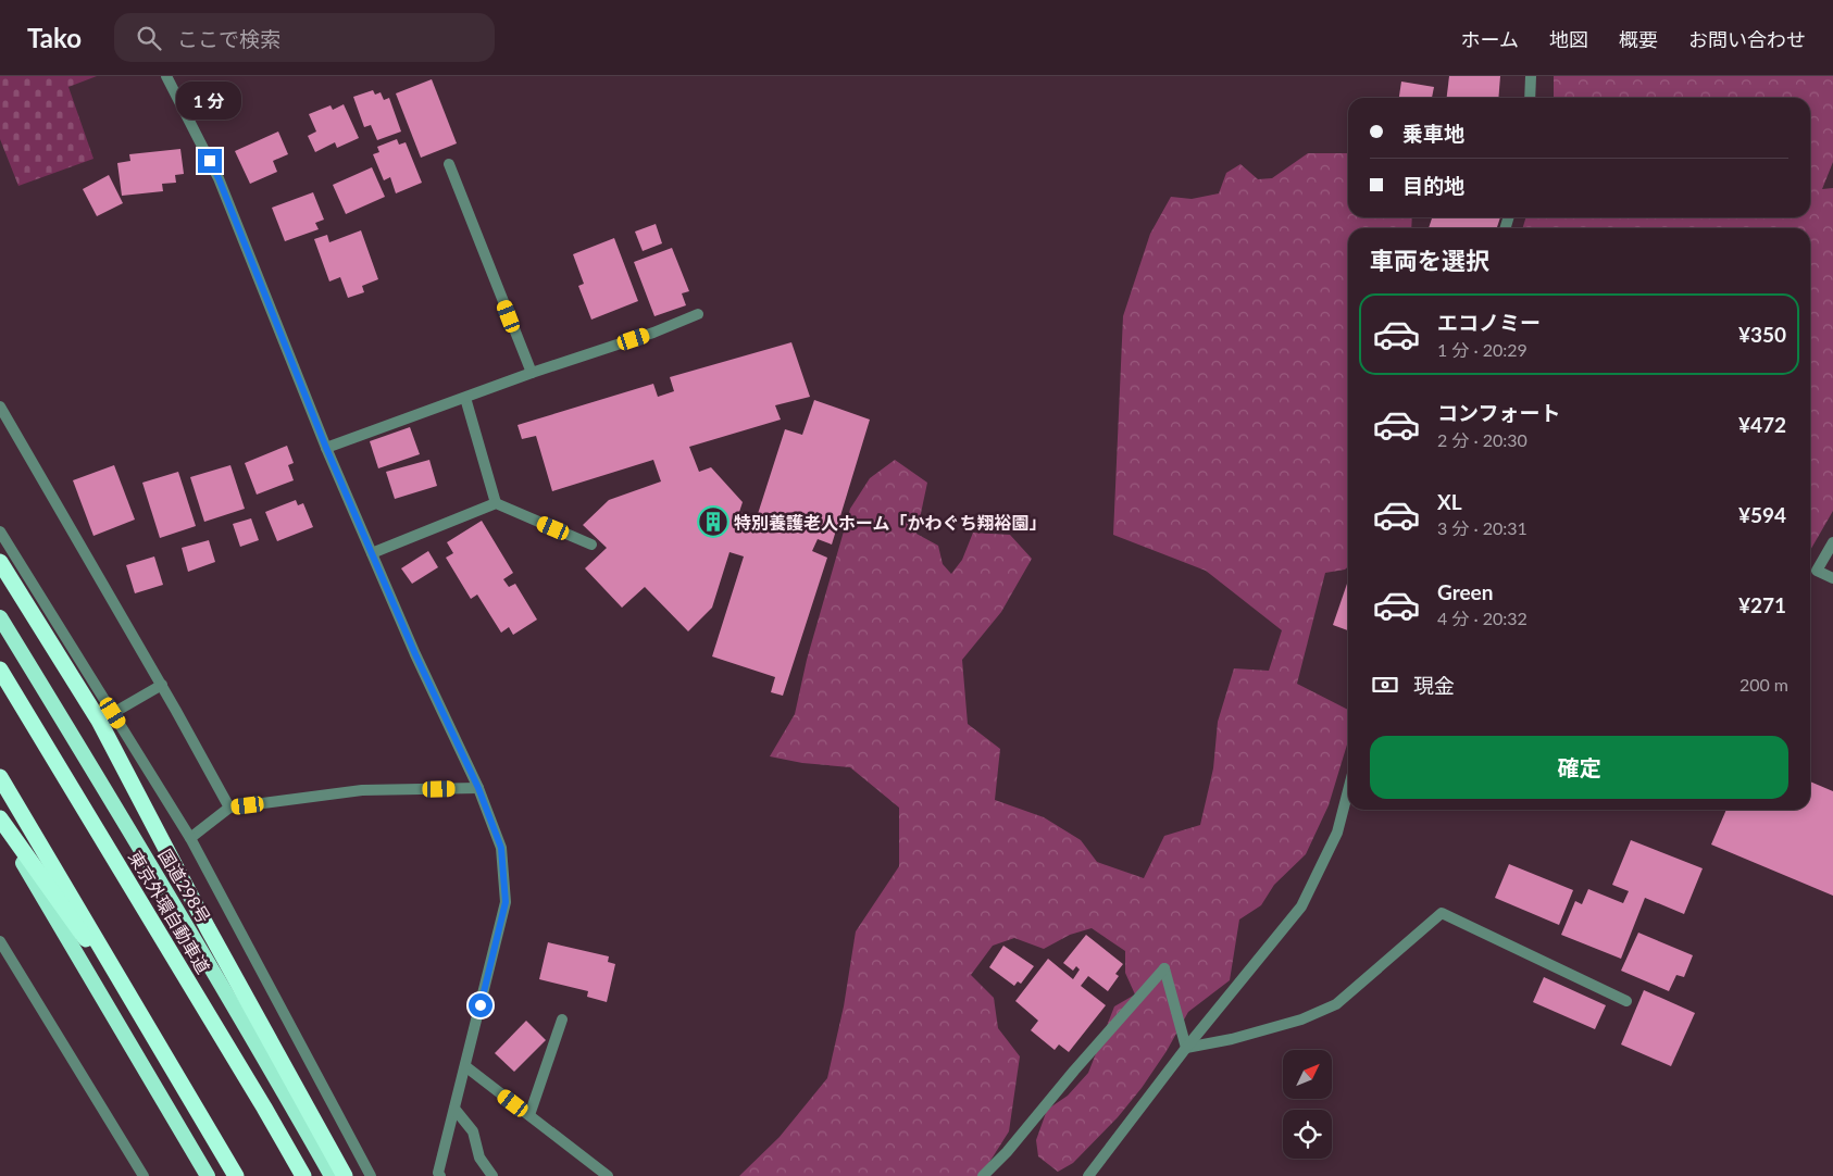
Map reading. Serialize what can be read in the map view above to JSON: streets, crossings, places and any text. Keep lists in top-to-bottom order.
{
  "streets": {
    "highway": ["国道298号", "東京外環自動車道"]
  },
  "places": {
    "building": ["特別養護老人ホーム「かわぐち翔裕園」"]
  },
  "north": "top right",
  "page": {
    "header": "Tako",
    "search": "ここで検索",
    "nav": [
      "ホーム",
      "地図",
      "概要",
      "お問い合わせ"
    ],
    "bubble": "1 分",
    "banner": ["乗車地", "目的地"],
    "heading": "車両を選択",
    "list": [
      {
        "name": "エコノミー",
        "note": "1 分 · 20:29",
        "value": "¥350"
      },
      {
        "name": "コンフォート",
        "note": "2 分 · 20:30",
        "value": "¥472"
      },
      {
        "name": "XL",
        "note": "3 分 · 20:31",
        "value": "¥594"
      },
      {
        "name": "Green",
        "note": "4 分 · 20:32",
        "value": "¥271"
      }
    ],
    "pay": ["現金", "200 m"],
    "buttons": "確定"
  }
}
